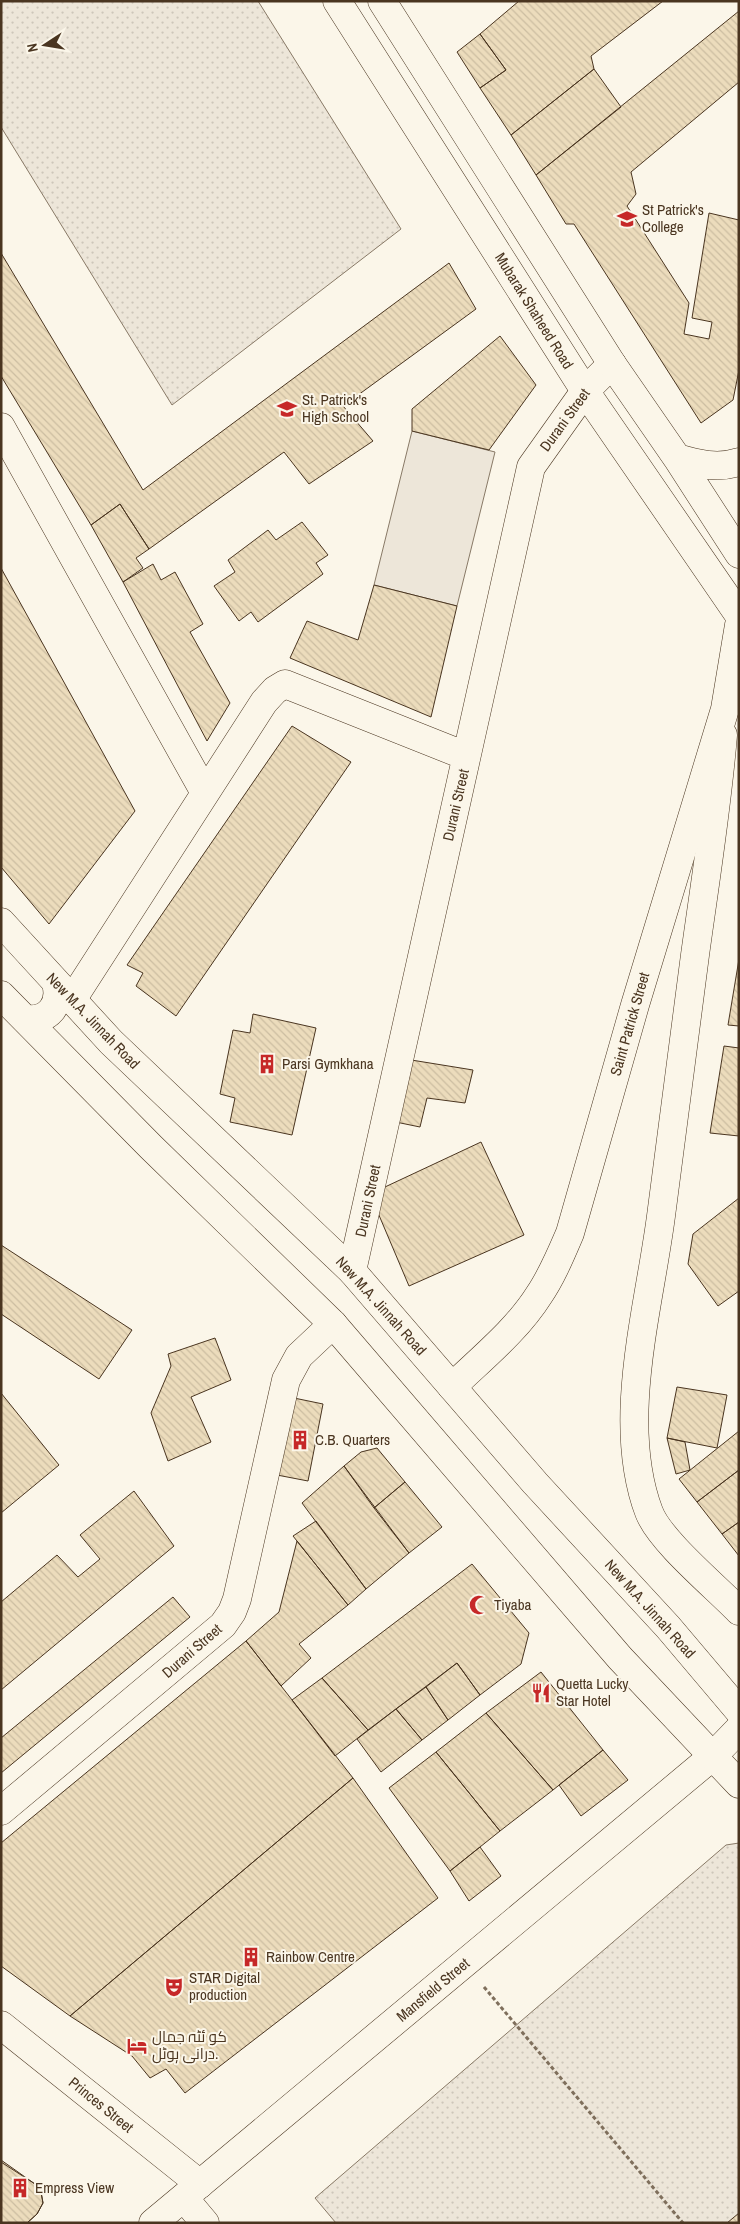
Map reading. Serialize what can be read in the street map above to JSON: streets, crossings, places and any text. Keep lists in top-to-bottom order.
{
  "streets": {
    "street": [
      "Mubarak Shaheed Road",
      "Durani Street",
      "New M.A. Jinnah Road",
      "Saint Patrick Street",
      "Mansfield Street",
      "Princes Street"
    ]
  },
  "crossings": [
    ["Mubarak Shaheed Road", "Durani Street"],
    ["Durani Street", "New M.A. Jinnah Road"],
    ["New M.A. Jinnah Road", "Saint Patrick Street"],
    ["Mansfield Street", "Princes Street"]
  ],
  "places": {
    "school or university": ["St Patrick's College", "St. Patrick's High School"],
    "building": [
      "Parsi Gymkhana",
      "C.B. Quarters",
      "Rainbow Centre",
      "Empress View"
    ],
    "mosque": ["Tiyaba"],
    "restaurant": ["Quetta Lucky Star Hotel"],
    "theatre": ["STAR Digital production"],
    "hotel": ["کو ئٹہ جمال درانی ہوٹل."]
  },
  "north": "left"
}
